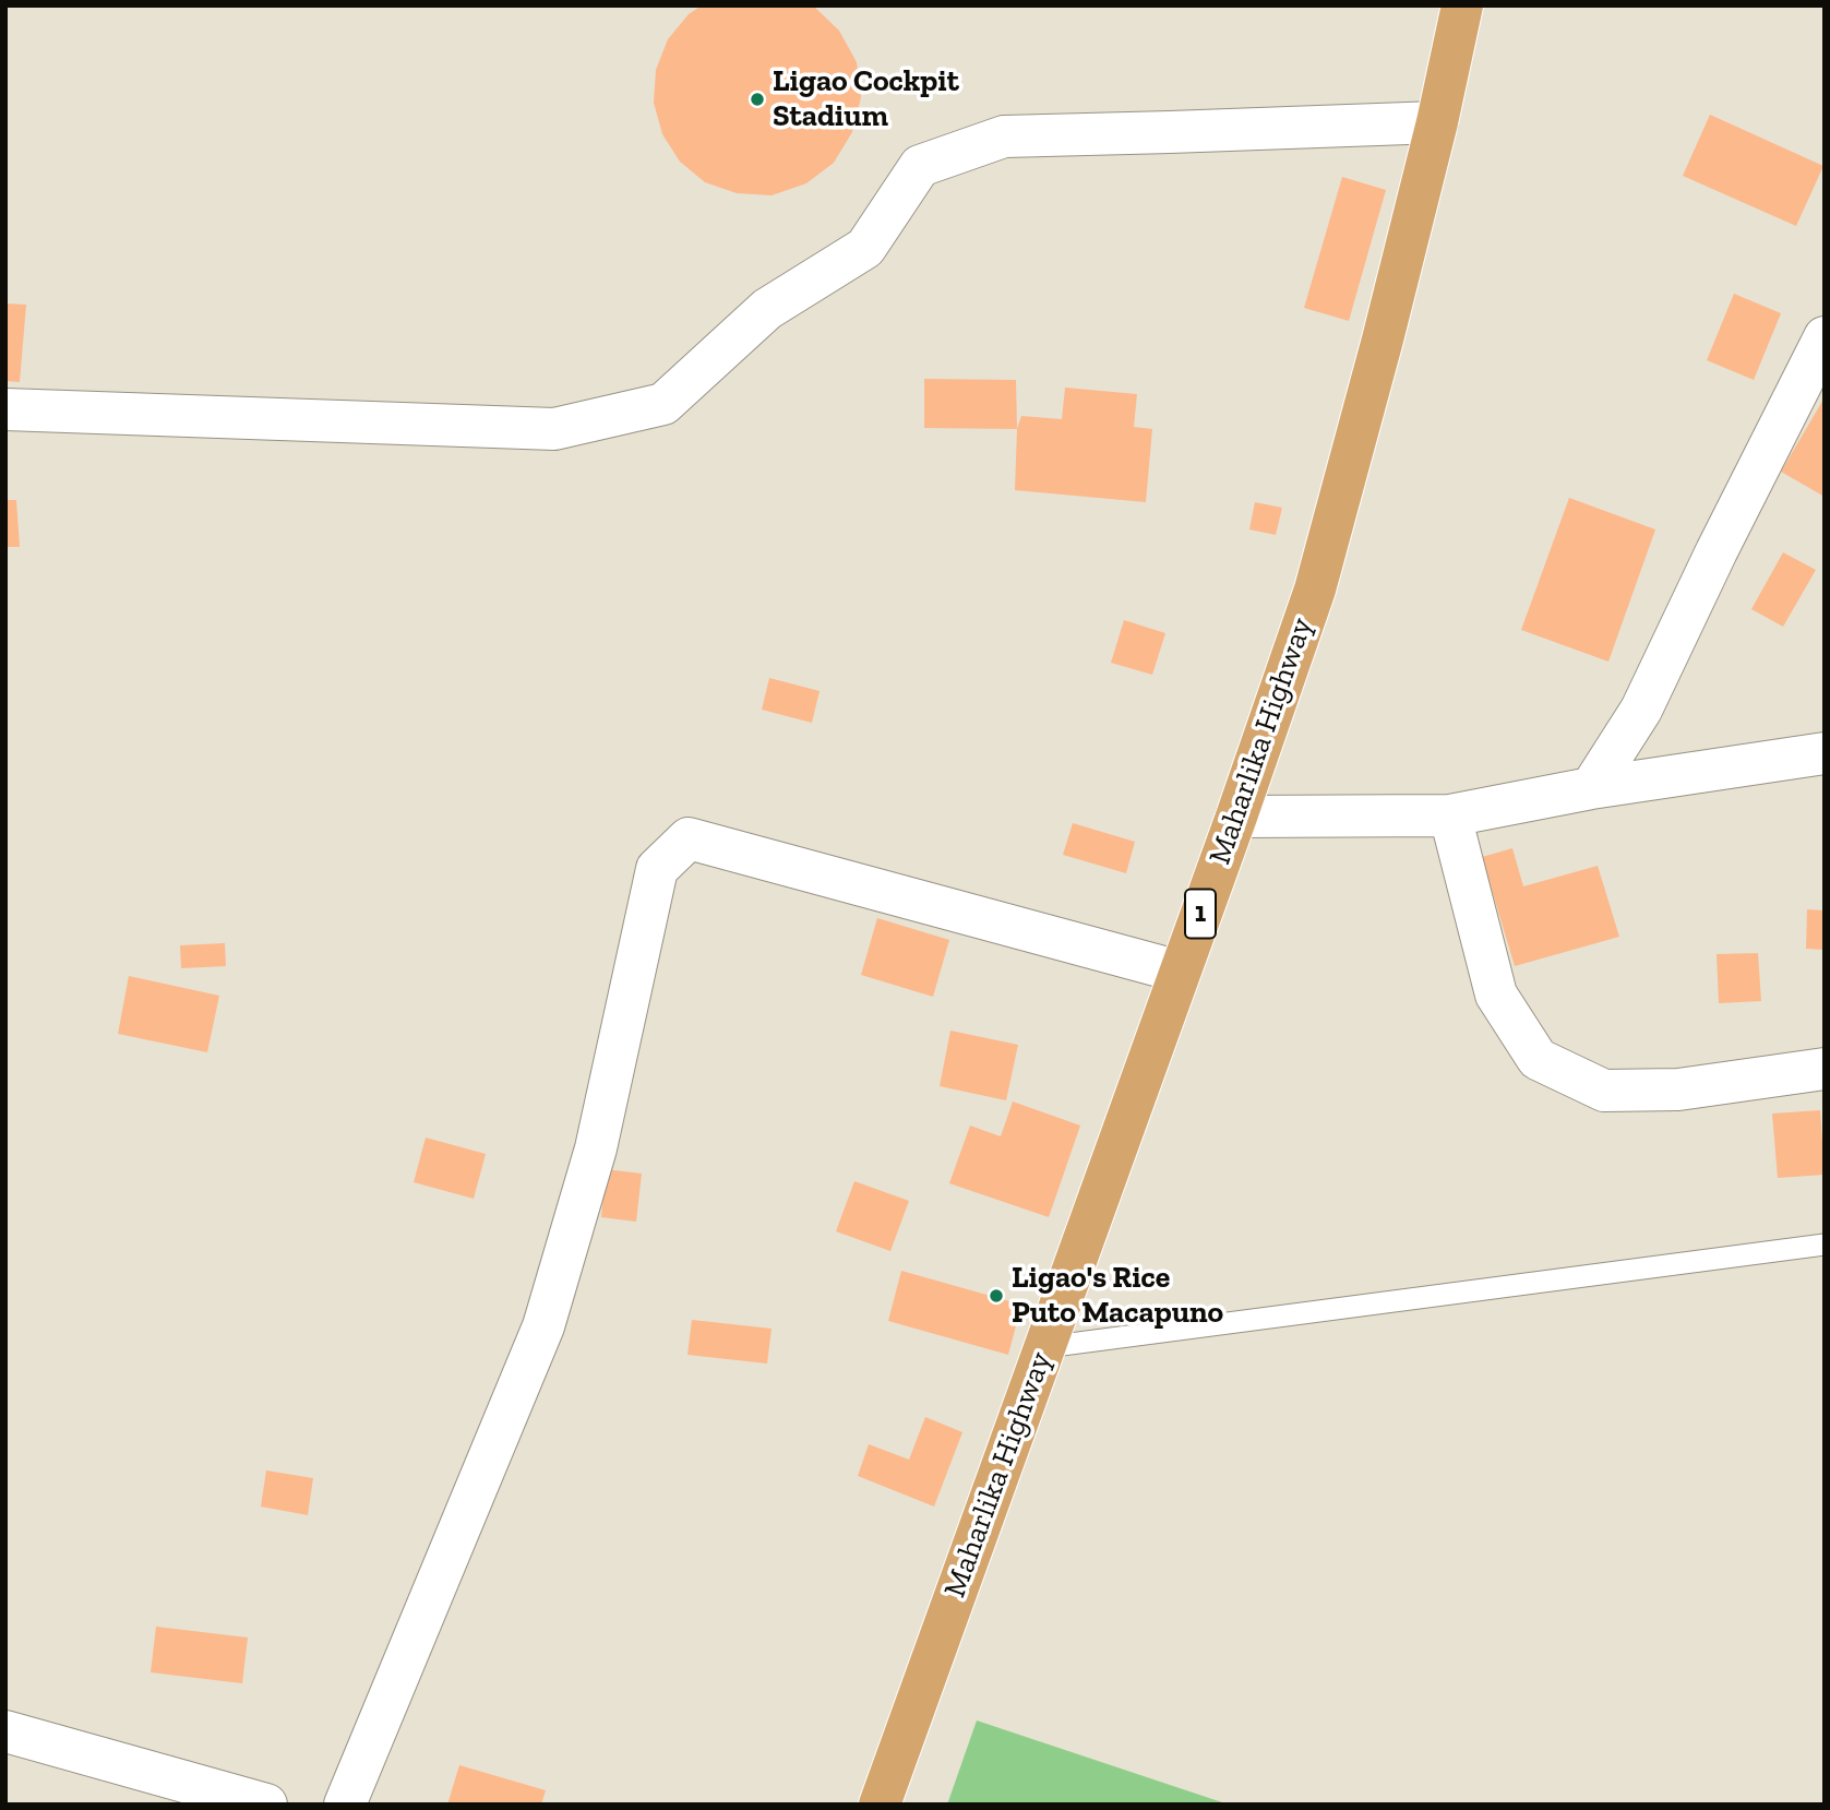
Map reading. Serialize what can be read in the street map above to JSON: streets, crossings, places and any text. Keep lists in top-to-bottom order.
{
  "streets": {
    "highway": ["Maharlika Highway", "1"]
  },
  "places": ["Ligao Cockpit Stadium", "Ligao's Rice Puto Macapuno"]
}
